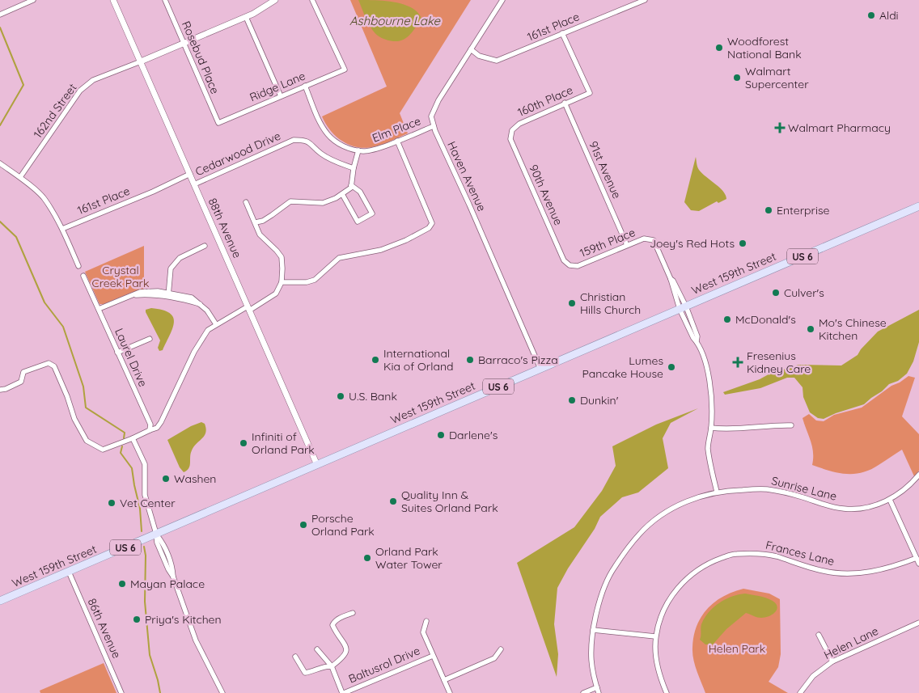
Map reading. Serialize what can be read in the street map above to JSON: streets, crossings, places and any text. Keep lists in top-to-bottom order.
{
  "streets": {
    "main road": ["US 6", "West 159th Street"],
    "street": [
      "161st Place",
      "Rosebud Place",
      "Ridge Lane",
      "160th Place",
      "162nd Street",
      "Elm Place",
      "Cedarwood Drive",
      "91st Avenue",
      "Haven Avenue",
      "90th Avenue",
      "88th Avenue",
      "159th Place",
      "Laurel Drive",
      "Sunrise Lane",
      "Frances Lane",
      "86th Avenue",
      "Helen Lane",
      "Baltusrol Drive"
    ]
  },
  "crossings": [
    ["161st Place", "160th Place"],
    ["161st Place", "Haven Avenue"],
    ["161st Place", "88th Avenue"],
    ["Rosebud Place", "Ridge Lane"],
    ["Ridge Lane", "Elm Place"],
    ["160th Place", "91st Avenue"],
    ["160th Place", "90th Avenue"],
    ["162nd Street", "88th Avenue"],
    ["Elm Place", "Haven Avenue"],
    ["Cedarwood Drive", "88th Avenue"],
    ["91st Avenue", "159th Place"],
    ["Haven Avenue", "West 159th Street"],
    ["90th Avenue", "159th Place"],
    ["88th Avenue", "West 159th Street"],
    ["159th Place", "West 159th Street"],
    ["West 159th Street", "86th Avenue"]
  ],
  "water": ["Ashbourne Lake"],
  "parks": ["Crystal Creek Park", "Helen Park"],
  "places": {
    "other": [
      "Aldi",
      "Woodforest National Bank",
      "Walmart Supercenter",
      "Enterprise",
      "Joey's Red Hots",
      "Culver's",
      "Christian Hills Church",
      "McDonald's",
      "Mo's Chinese Kitchen",
      "International Kia of Orland",
      "Barraco's Pizza",
      "Lumes Pancake House",
      "U.S. Bank",
      "Dunkin'",
      "Darlene's",
      "Infiniti of Orland Park",
      "Washen",
      "Quality Inn & Suites Orland Park",
      "Vet Center",
      "Porsche Orland Park",
      "Orland Park Water Tower",
      "Mayan Palace",
      "Priya's Kitchen"
    ],
    "health": ["Walmart Pharmacy", "Fresenius Kidney Care"]
  }
}
